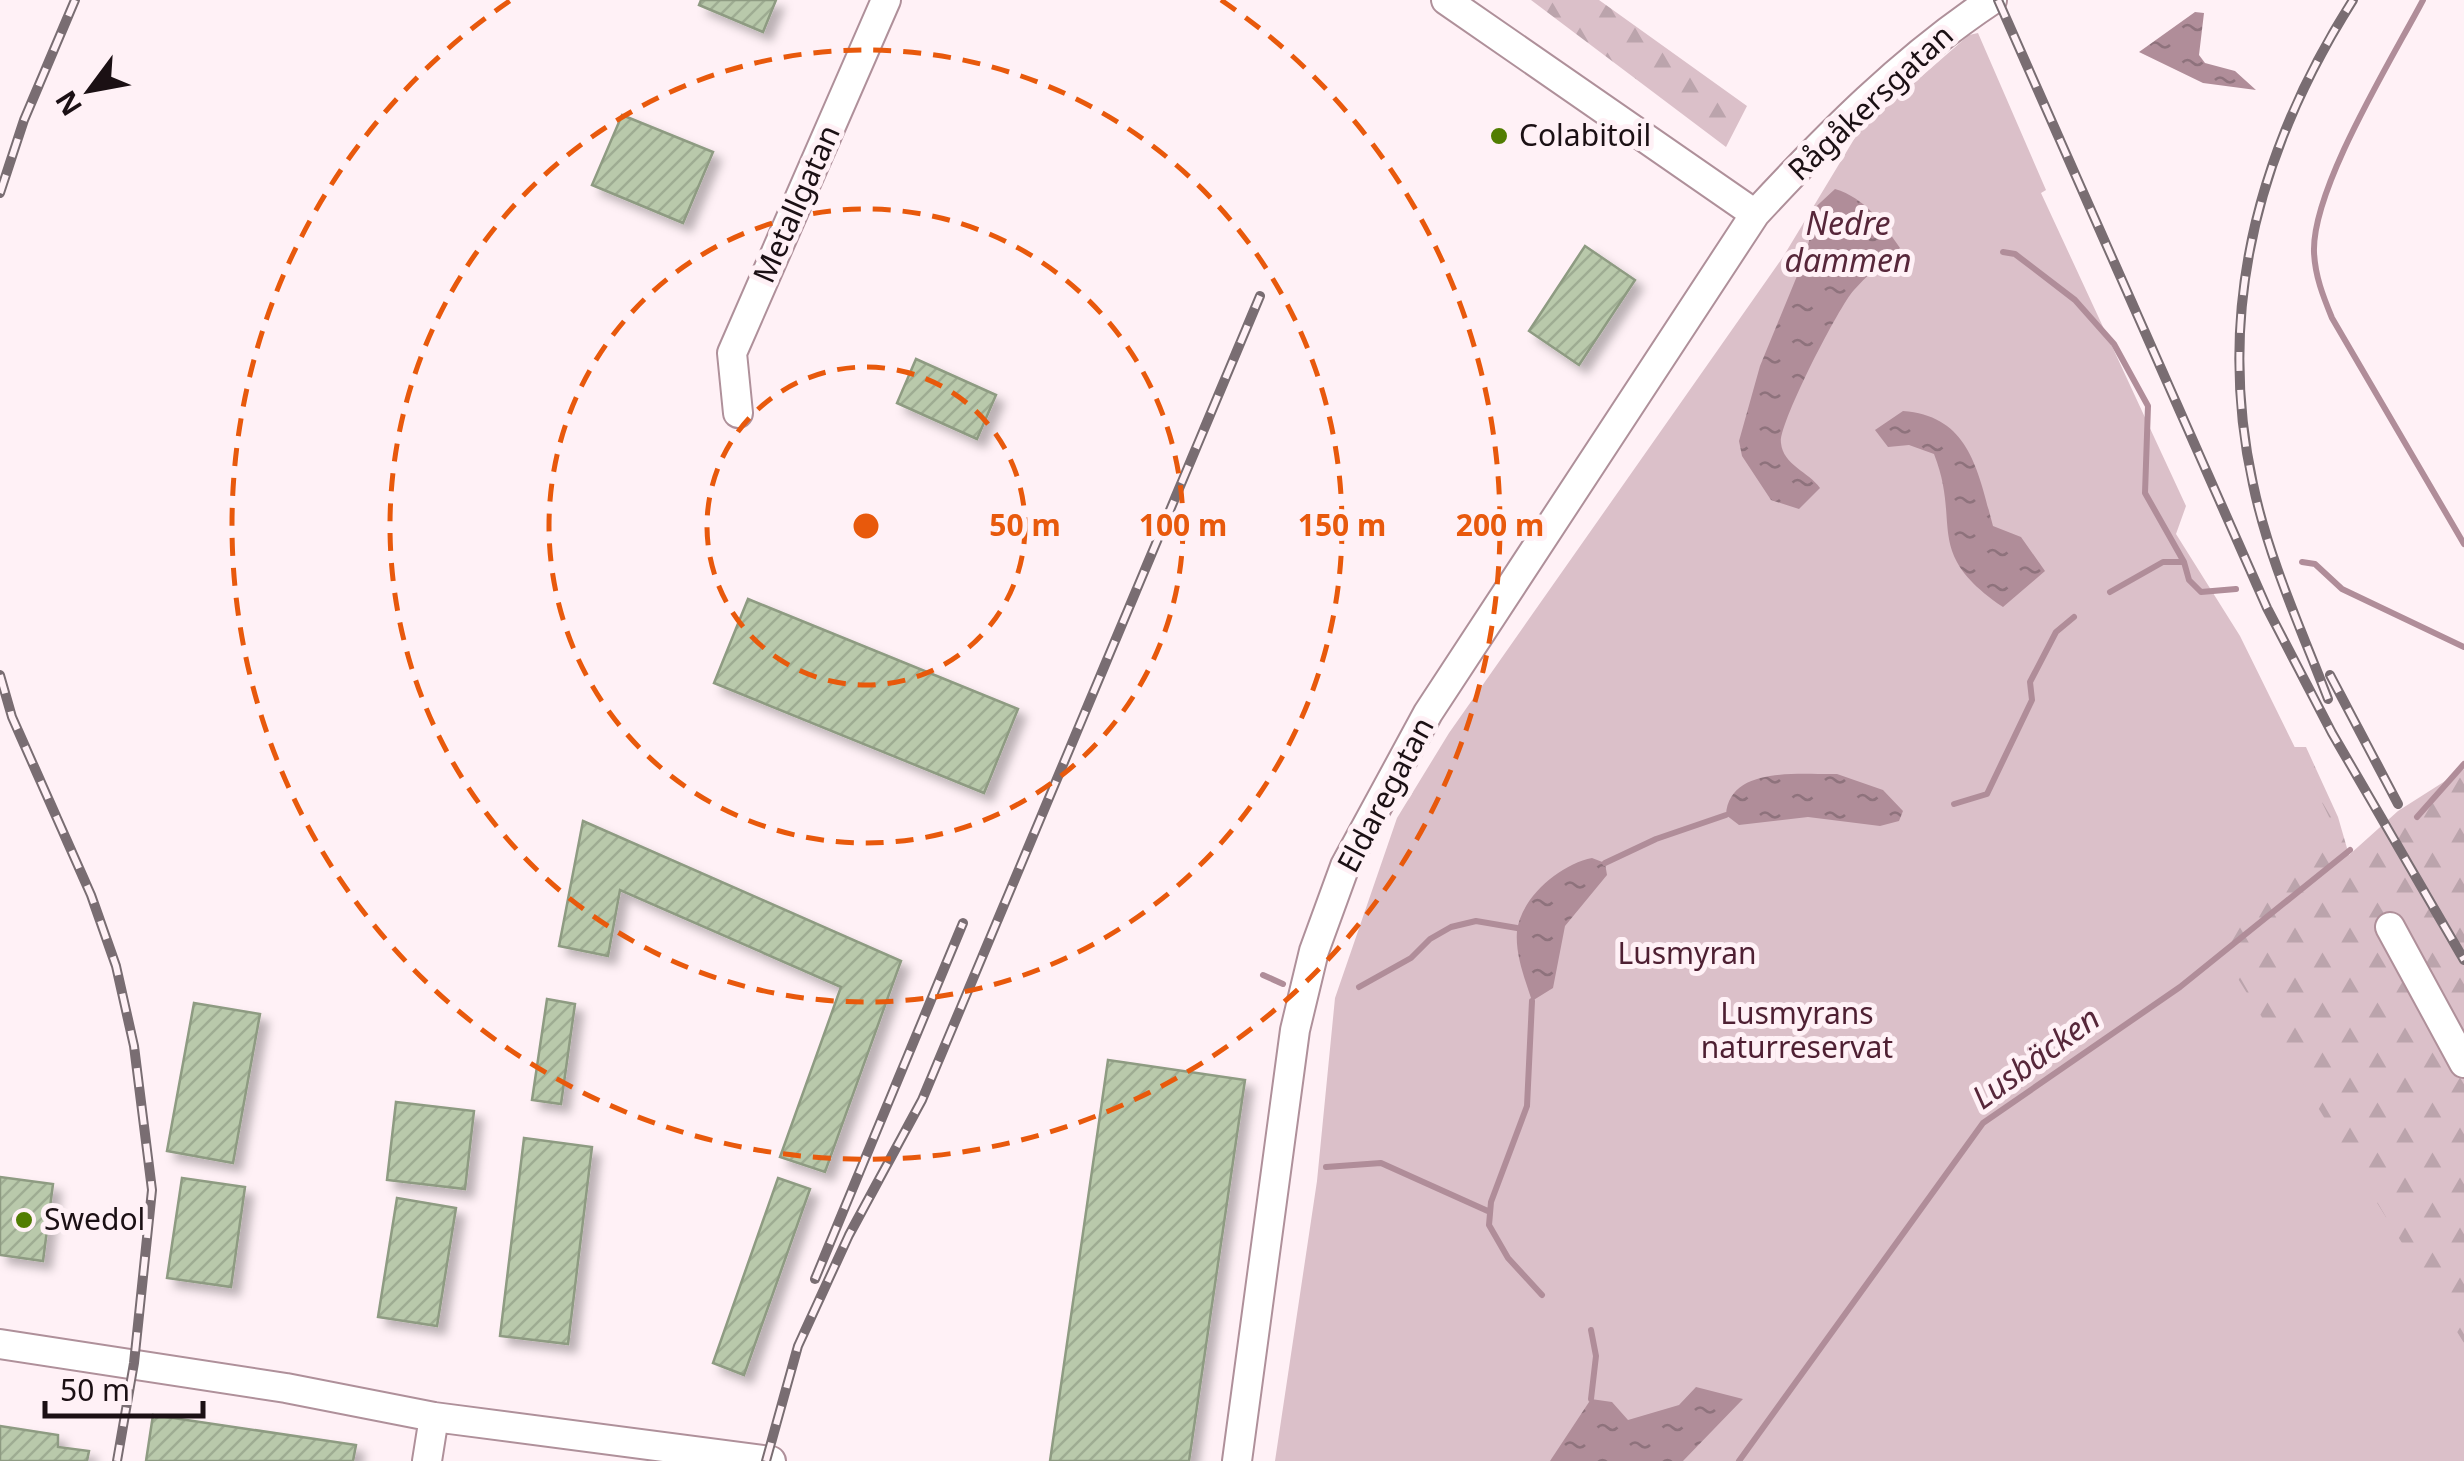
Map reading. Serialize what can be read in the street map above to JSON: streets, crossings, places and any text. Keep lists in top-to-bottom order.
{
  "streets": {
    "street": ["Rågåkersgatan", "Metallgatan", "Eldaregatan"]
  },
  "crossings": [
    ["Rågåkersgatan", "Eldaregatan"]
  ],
  "water": ["Nedre dammen", "Lusbäcken"],
  "parks": ["Lusmyran", "Lusmyrans naturreservat"],
  "places": ["Colabitoil", "Swedol"],
  "scale_bar": "50 m",
  "north": "bottom left",
  "rings": [
    "50 m",
    "100 m",
    "150 m",
    "200 m"
  ]
}
